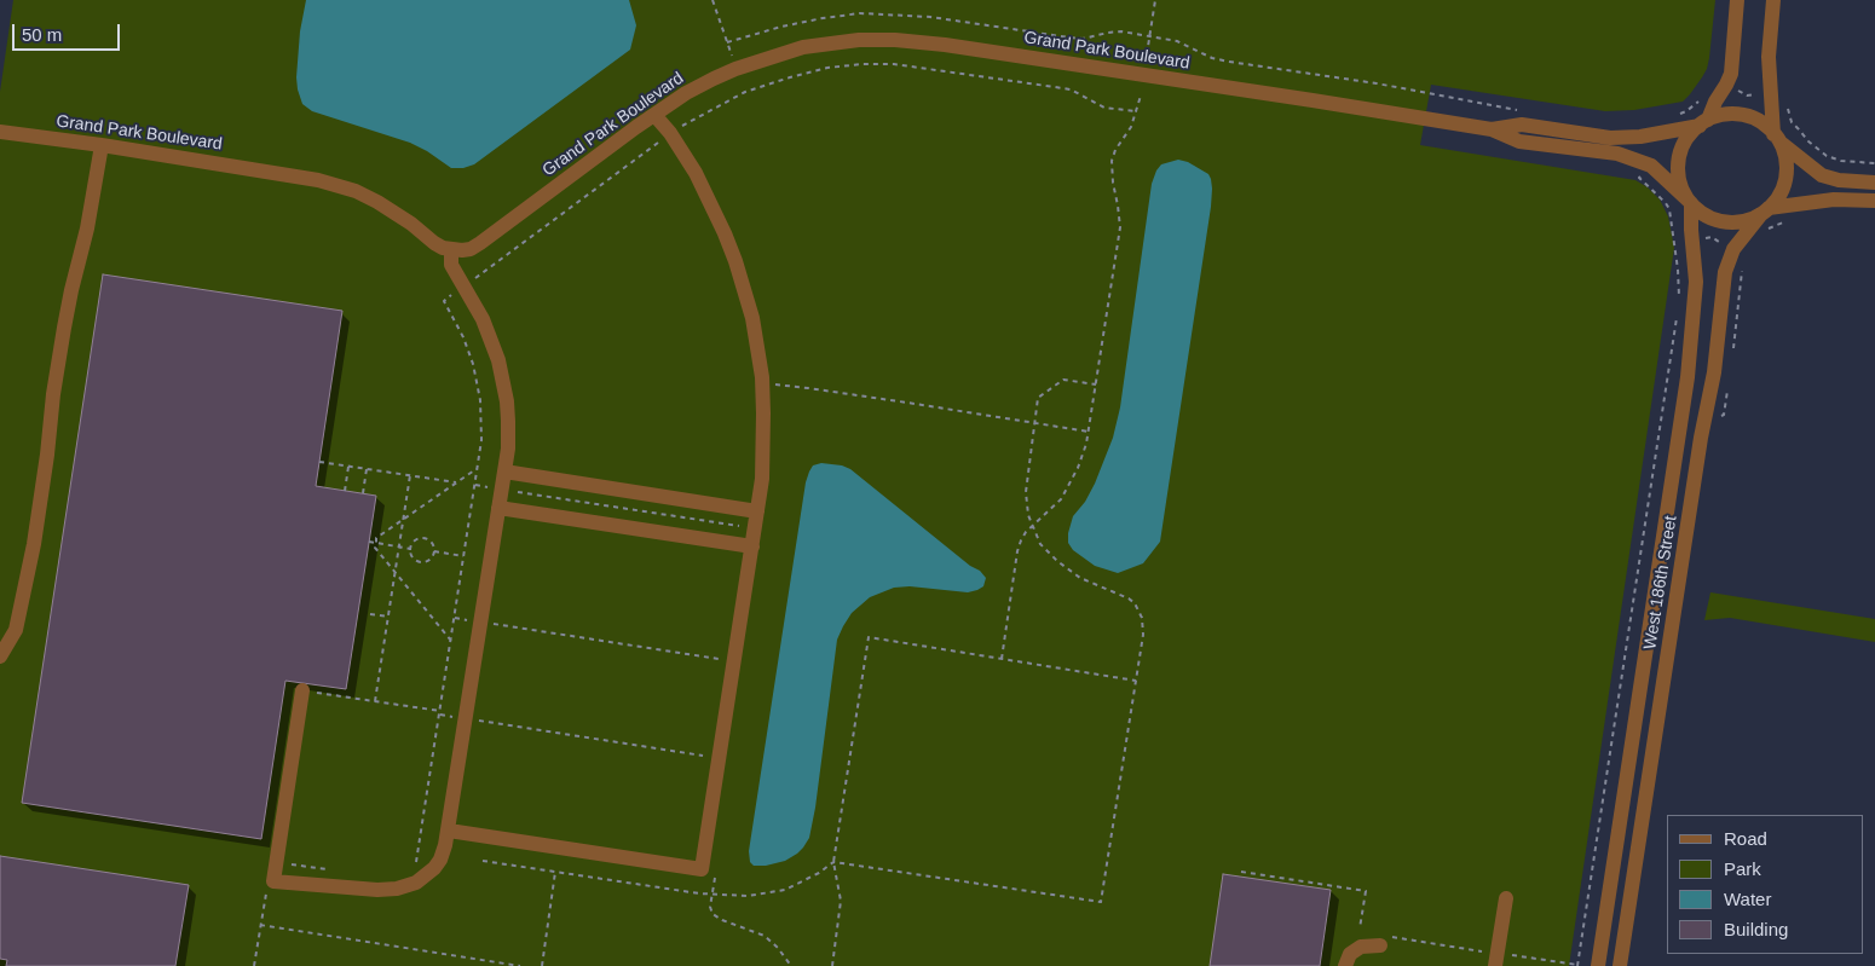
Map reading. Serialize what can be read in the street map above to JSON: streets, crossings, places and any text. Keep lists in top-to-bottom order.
{
  "streets": {
    "street": ["Grand Park Boulevard", "West 186th Street"]
  },
  "crossings": [
    ["Grand Park Boulevard", "West 186th Street"]
  ],
  "legend": [
    "Road",
    "Park",
    "Water",
    "Building"
  ],
  "scale_bar": "50 m"
}
